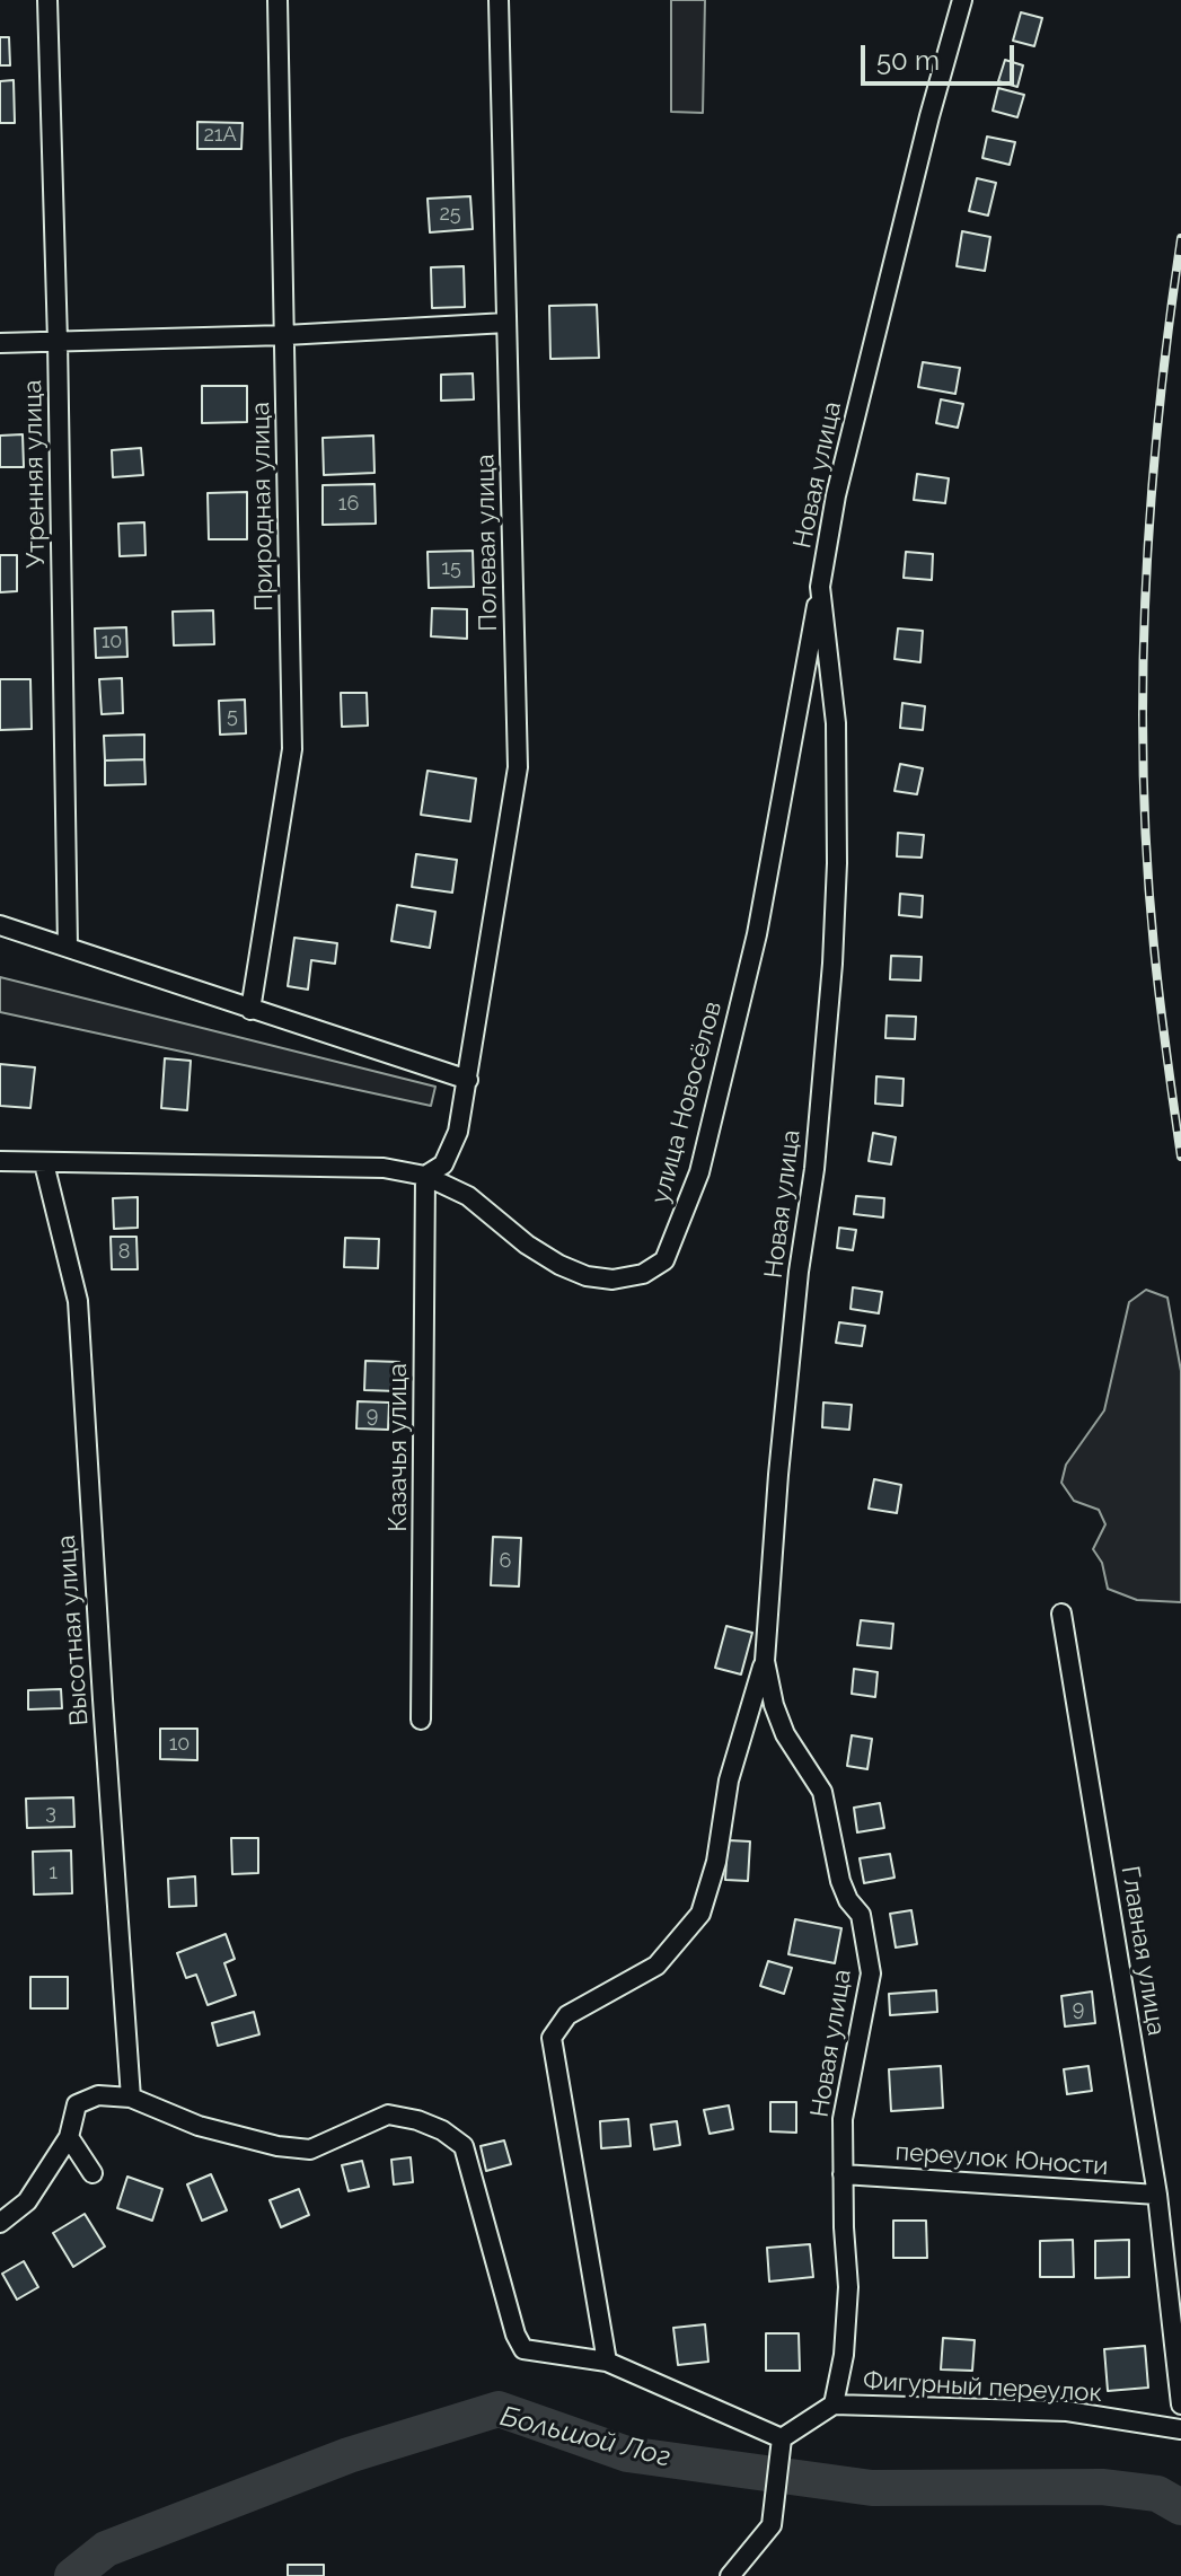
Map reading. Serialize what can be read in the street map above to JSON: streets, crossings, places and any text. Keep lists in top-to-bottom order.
{
  "streets": {
    "street": [
      "Утренняя улица",
      "Новая улица",
      "Природная улица",
      "Полевая улица",
      "улица Новосёлов",
      "Казачья улица",
      "Высотная улица",
      "Главная улица",
      "переулок Юности",
      "Фигурный переулок"
    ]
  },
  "crossings": [
    ["Новая улица", "улица Новосёлов"],
    ["Новая улица", "переулок Юности"],
    ["Новая улица", "Фигурный переулок"],
    ["Полевая улица", "улица Новосёлов"],
    ["Полевая улица", "Казачья улица"],
    ["улица Новосёлов", "Казачья улица"],
    ["улица Новосёлов", "Высотная улица"],
    ["Главная улица", "переулок Юности"]
  ],
  "water": ["Большой Лог"],
  "house_numbers": [
    "21А",
    "25",
    "16",
    "15",
    "10",
    "5",
    "8",
    "9",
    "6",
    "10",
    "3",
    "1",
    "9"
  ],
  "scale_bar": "50 m"
}
